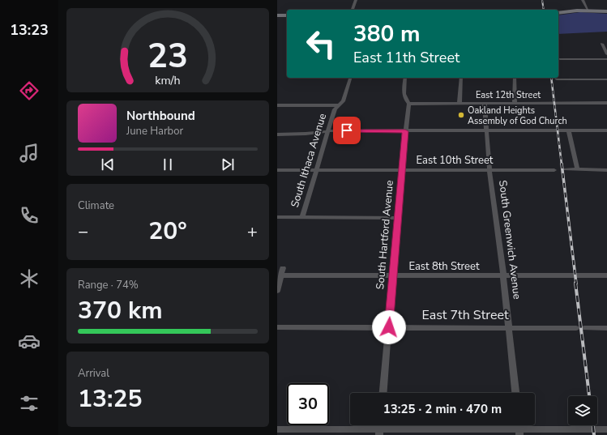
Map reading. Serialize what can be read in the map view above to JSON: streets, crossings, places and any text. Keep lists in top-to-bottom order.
{
  "streets": {
    "street": [
      "East 12th Street",
      "South Ithaca Avenue",
      "East 10th Street",
      "South Hartford Avenue",
      "South Greenwich Avenue",
      "East 8th Street",
      "East 7th Street"
    ]
  },
  "crossings": [
    ["East 12th Street", "South Hartford Avenue"],
    ["East 12th Street", "South Greenwich Avenue"],
    ["South Ithaca Avenue", "East 10th Street"],
    ["East 10th Street", "South Hartford Avenue"],
    ["East 10th Street", "South Greenwich Avenue"],
    ["South Hartford Avenue", "East 8th Street"],
    ["South Hartford Avenue", "East 7th Street"],
    ["South Greenwich Avenue", "East 8th Street"],
    ["South Greenwich Avenue", "East 7th Street"]
  ],
  "places": ["Oakland Heights Assembly of God Church"],
  "page": {
    "tabs": "13:23",
    "turn": ["380 m", "East 11th Street"],
    "song": ["Northbound", "June Harbor"],
    "tile": [
      "Climate",
      ["Range · 74%", "370 km"],
      ["Arrival", "13:25"]
    ],
    "heat": ["−", "20°", "+"],
    "limit": "30",
    "trip": "13:25 · 2 min · 470 m",
    "gauge": ["23", "km/h"]
  }
}
